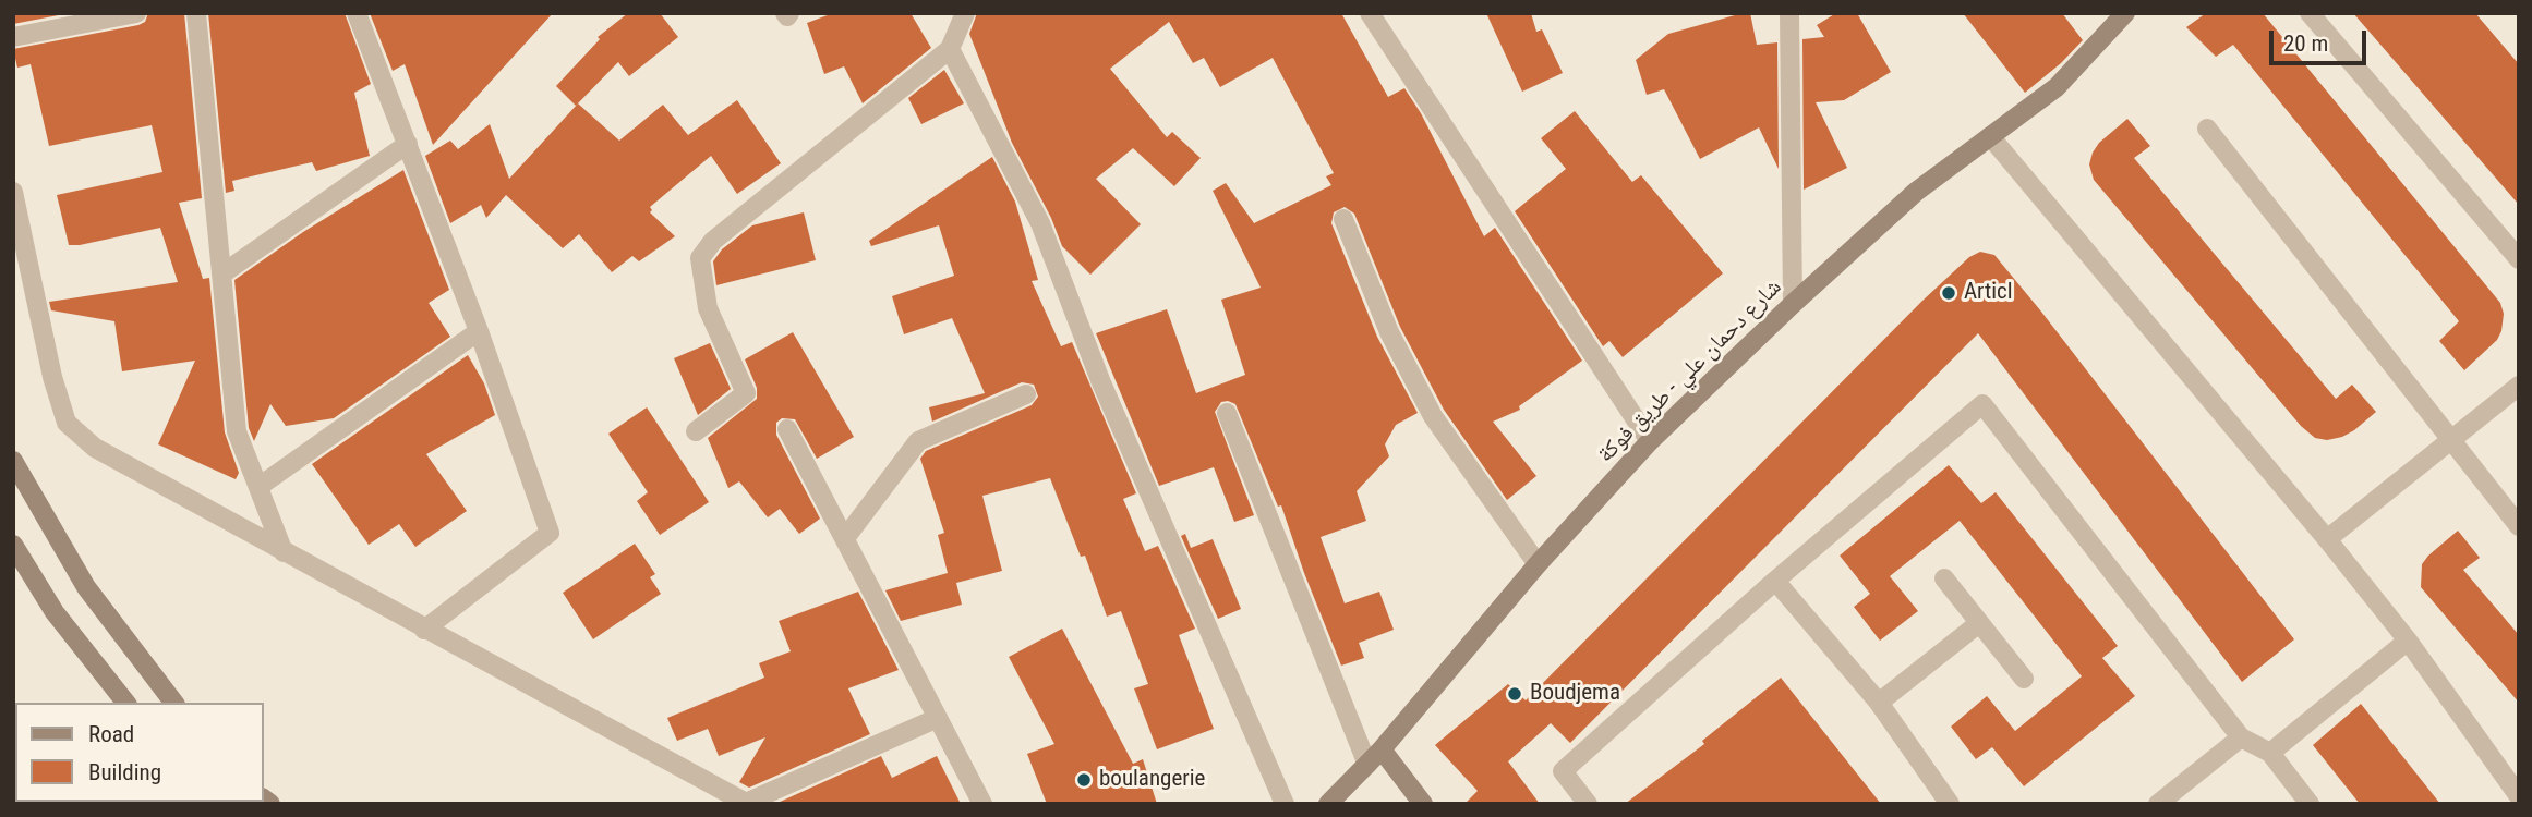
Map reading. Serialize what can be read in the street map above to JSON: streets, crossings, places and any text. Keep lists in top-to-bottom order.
{
  "streets": {
    "main road": ["شارع دحمان علي - طريق فوكة"]
  },
  "places": ["Articl", "Boudjema", "boulangerie"],
  "legend": ["Road", "Building"],
  "scale_bar": "20 m"
}
